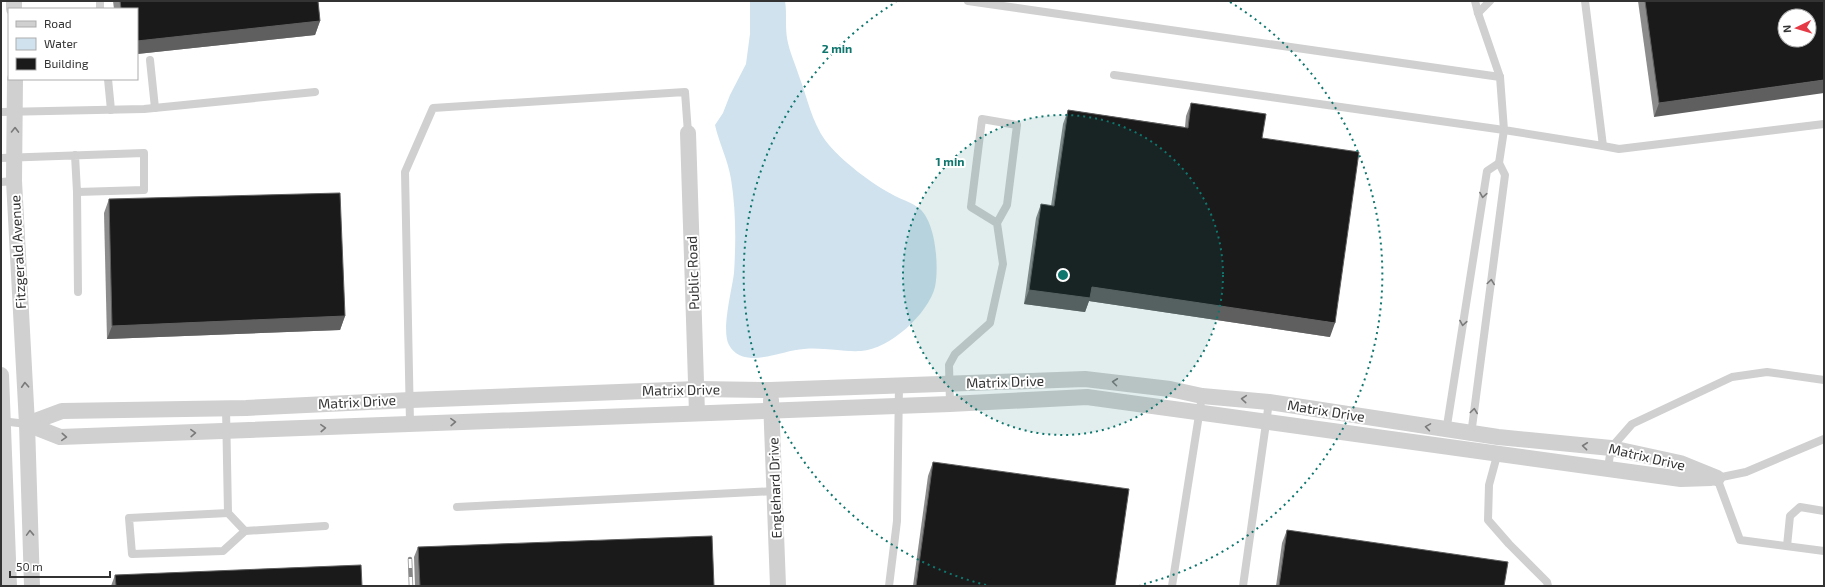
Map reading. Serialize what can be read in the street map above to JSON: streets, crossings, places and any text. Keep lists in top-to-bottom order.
{
  "streets": {
    "street": [
      "Fitzgerald Avenue",
      "Public Road",
      "Matrix Drive",
      "Englehard Drive"
    ]
  },
  "crossings": [
    ["Fitzgerald Avenue", "Matrix Drive"],
    ["Public Road", "Matrix Drive"],
    ["Matrix Drive", "Englehard Drive"]
  ],
  "legend": ["Road", "Water", "Building"],
  "scale_bar": "50 m",
  "north": "left",
  "rings": ["2 min", "1 min"]
}
